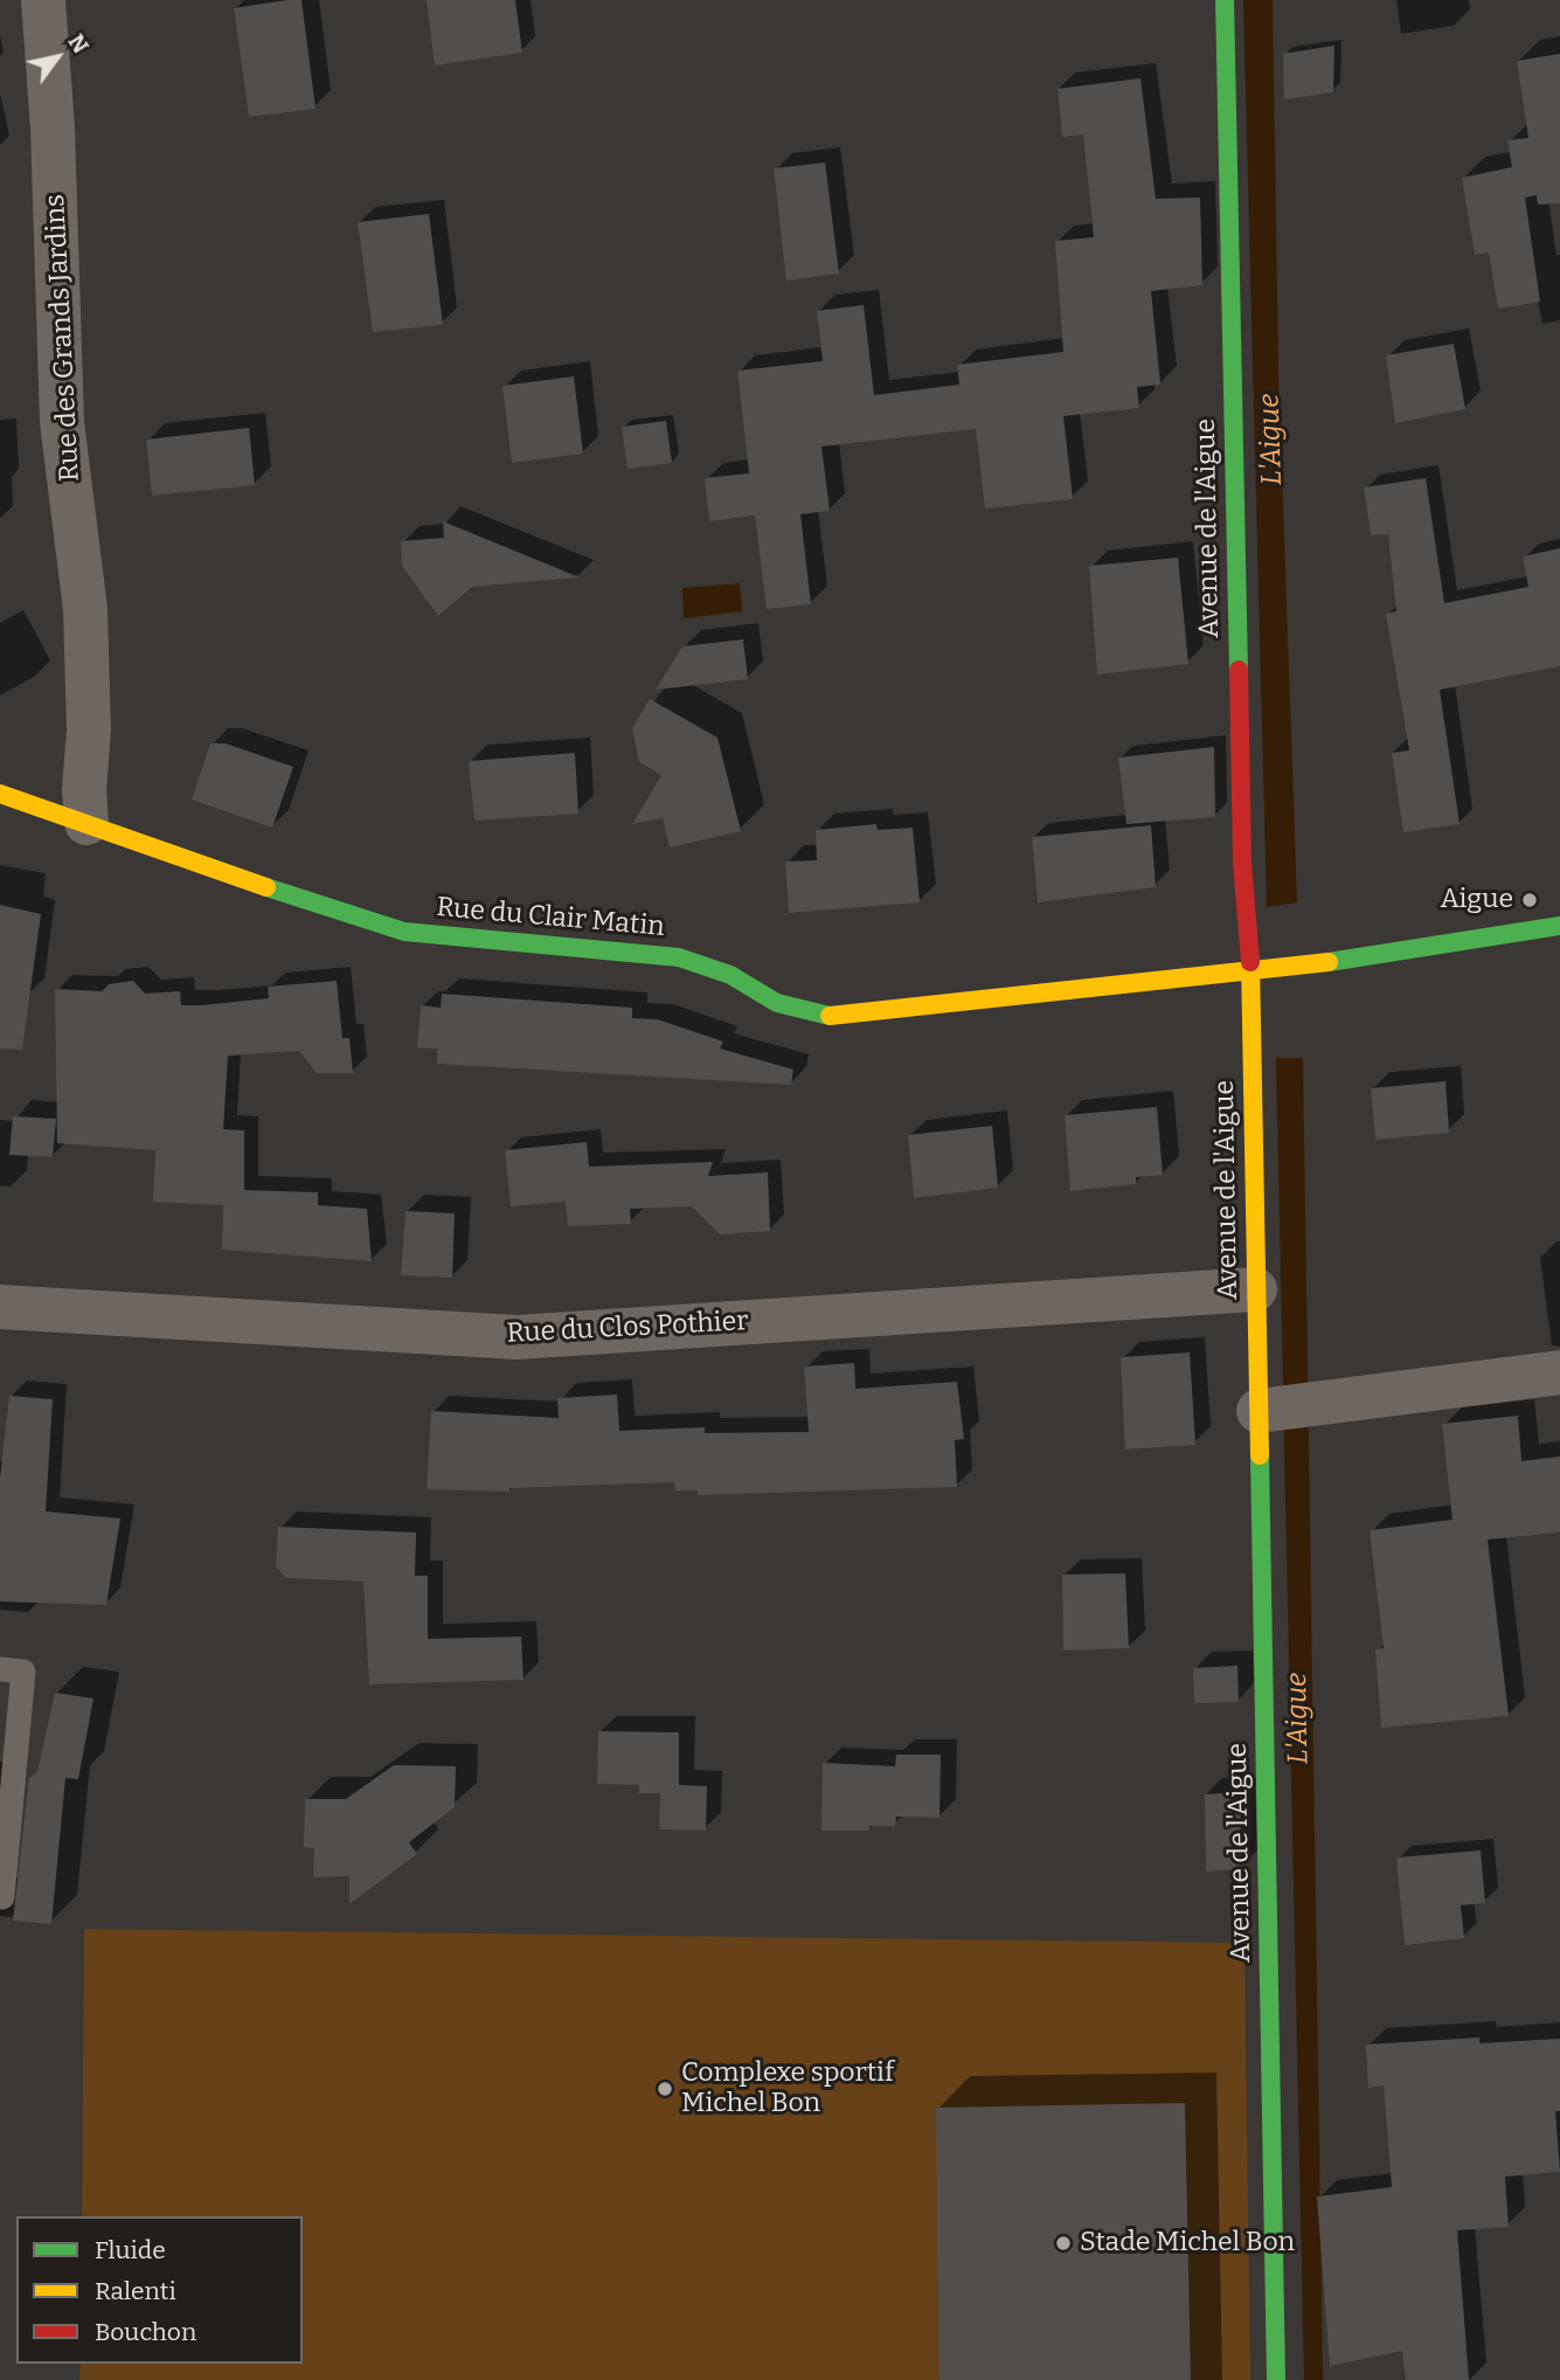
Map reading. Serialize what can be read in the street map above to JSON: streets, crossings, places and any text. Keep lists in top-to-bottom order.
{
  "streets": {
    "street": [
      "Rue des Grands Jardins",
      "Avenue de l'Aigue",
      "Rue du Clair Matin",
      "Rue du Clos Pothier"
    ]
  },
  "crossings": [
    ["Rue des Grands Jardins", "Rue du Clair Matin"],
    ["Avenue de l'Aigue", "Rue du Clair Matin"],
    ["Avenue de l'Aigue", "Rue du Clos Pothier"]
  ],
  "water": ["L'Aigue"],
  "places": ["Aigue", "Complexe sportif Michel Bon", "Stade Michel Bon"],
  "legend": ["Fluide", "Ralenti", "Bouchon"],
  "north": "top right"
}
